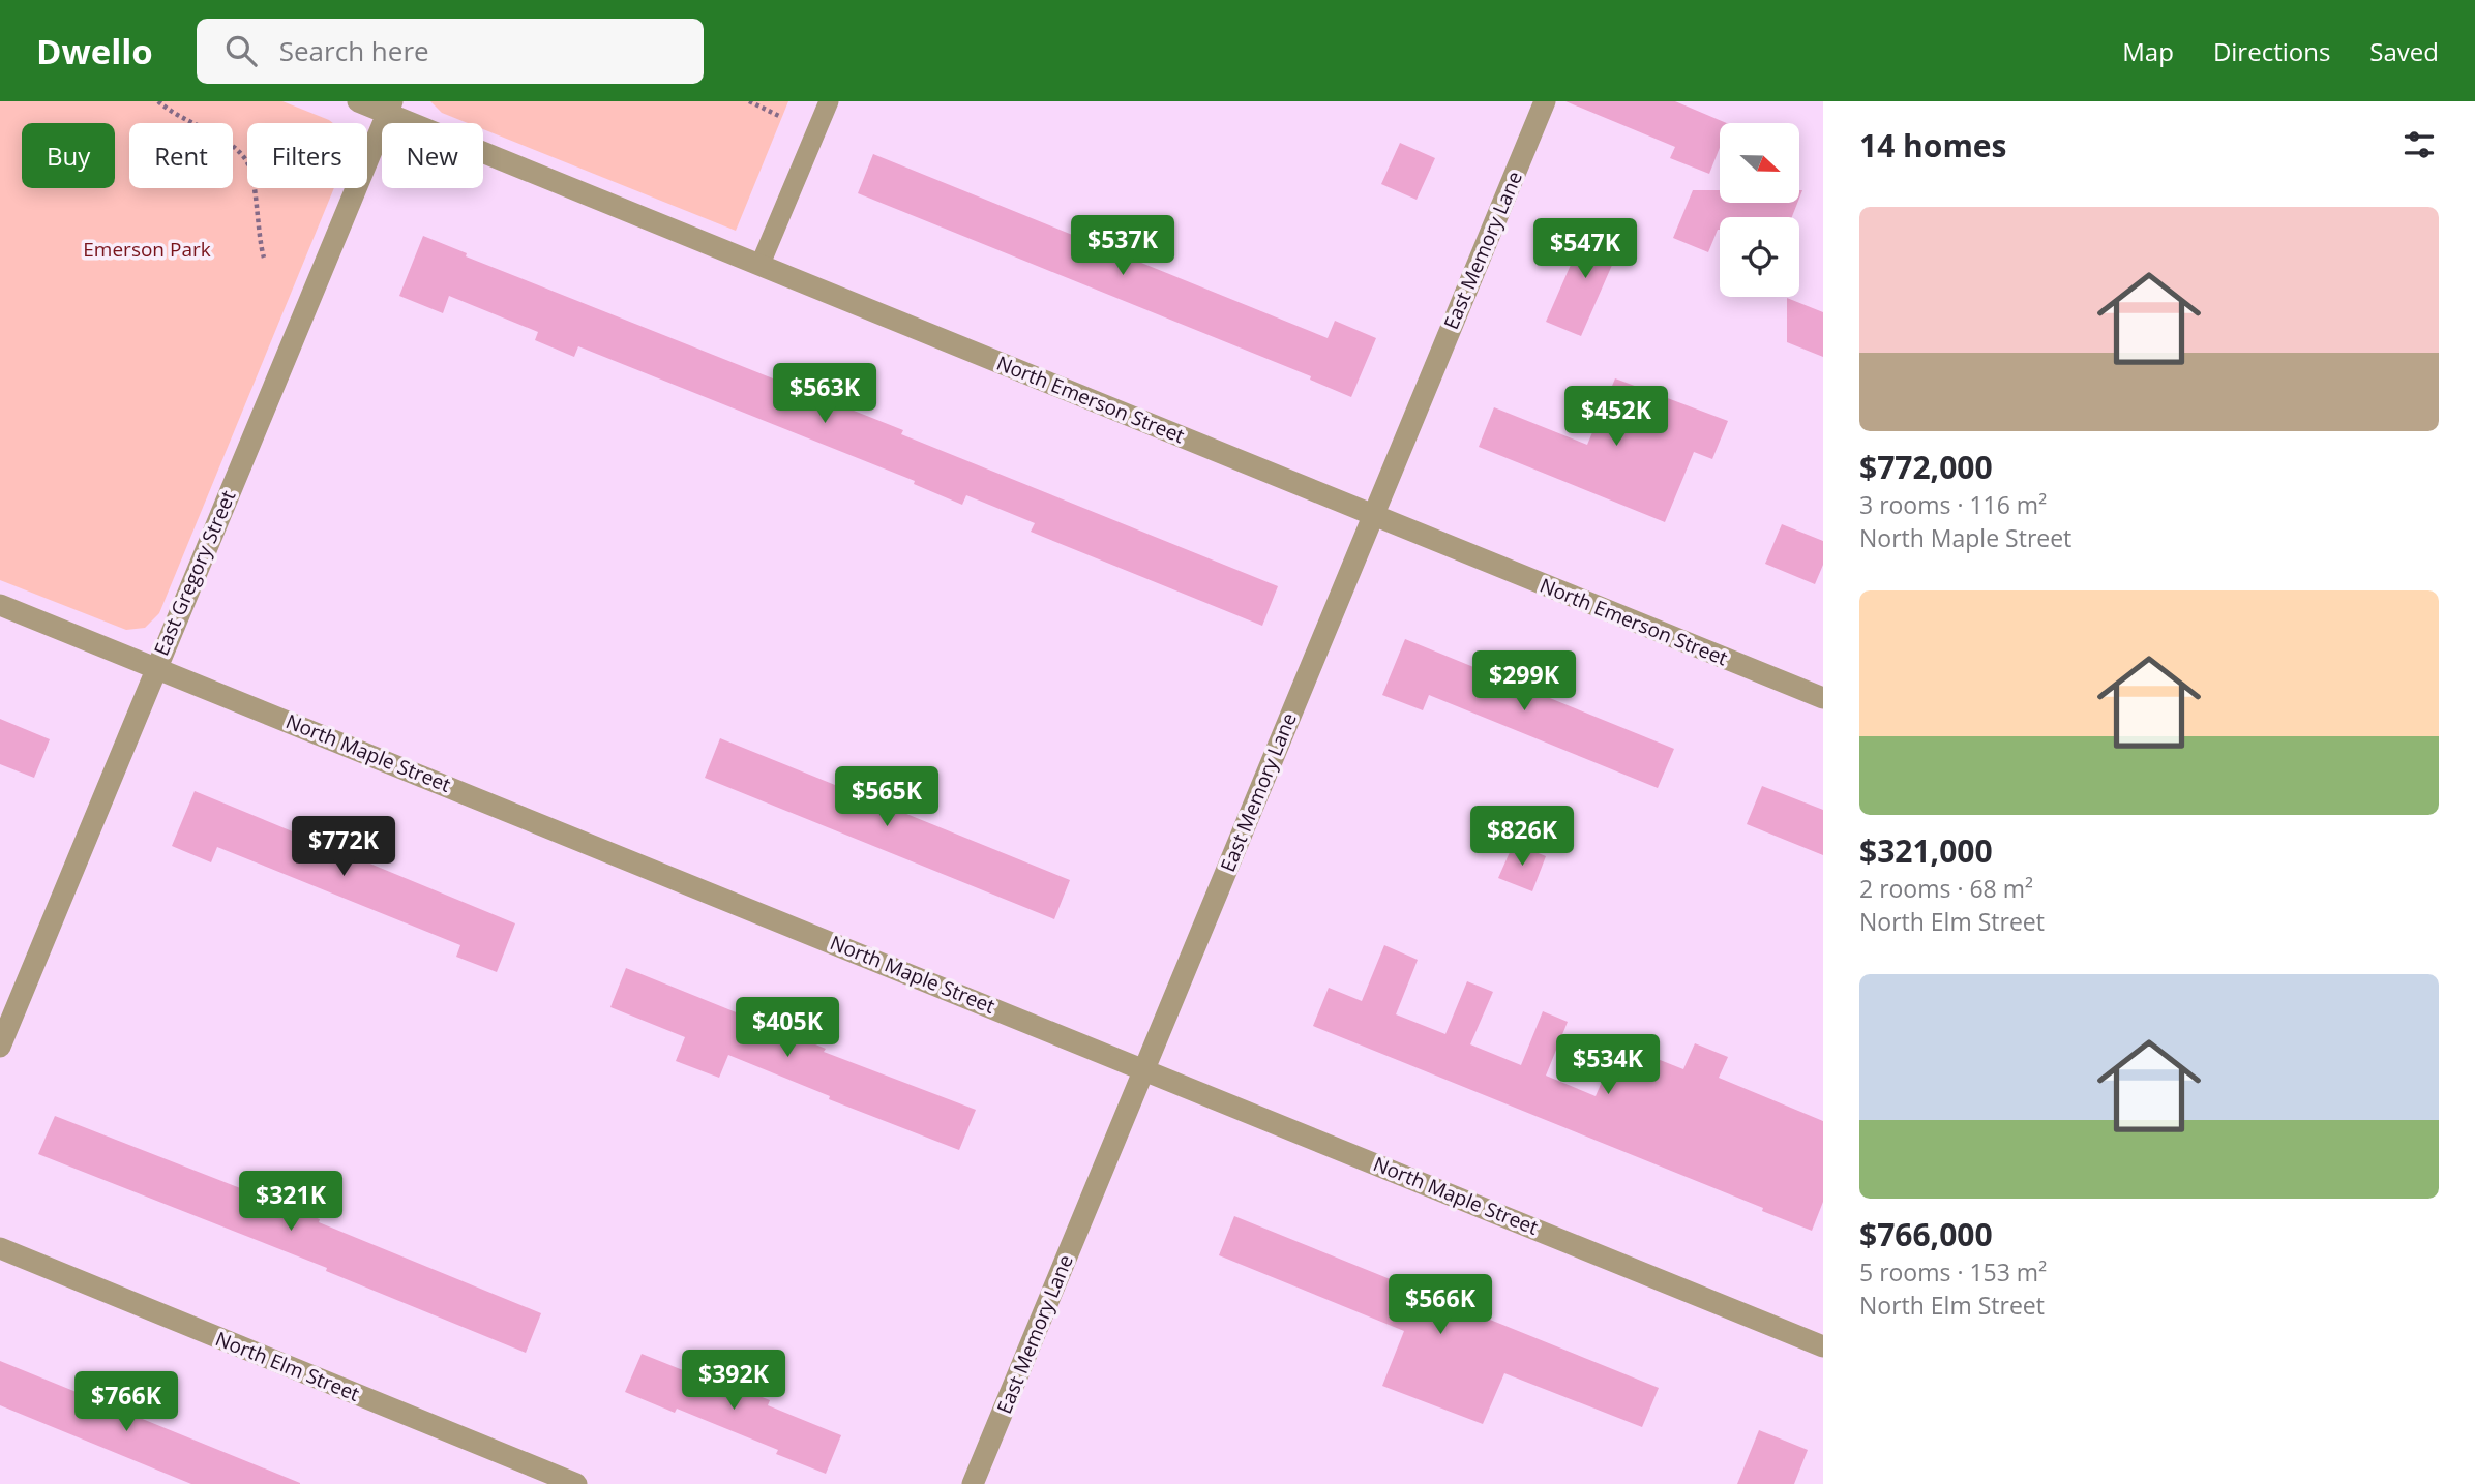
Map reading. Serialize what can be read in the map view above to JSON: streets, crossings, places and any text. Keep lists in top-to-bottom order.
{
  "streets": {
    "street": [
      "East Memory Lane",
      "North Emerson Street",
      "East Gregory Street",
      "North Maple Street",
      "North Elm Street"
    ]
  },
  "crossings": [
    ["East Memory Lane", "North Emerson Street"],
    ["East Memory Lane", "North Maple Street"],
    ["North Emerson Street", "East Gregory Street"],
    ["East Gregory Street", "North Maple Street"]
  ],
  "parks": ["Emerson Park"],
  "north": "right",
  "page": {
    "header": "Dwello",
    "search": "Search here",
    "nav": ["Map", "Directions", "Saved"],
    "heading": "14 homes",
    "chip": [
      "Buy",
      "Rent",
      "Filters",
      "New"
    ],
    "list": [
      {
        "name": "$772,000",
        "note": "3 rooms · 116 m² · North Maple Street"
      },
      {
        "name": "$321,000",
        "note": "2 rooms · 68 m² · North Elm Street"
      },
      {
        "name": "$766,000",
        "note": "5 rooms · 153 m² · North Elm Street"
      }
    ],
    "price": [
      "$537K",
      "$547K",
      "$563K",
      "$452K",
      "$299K",
      "$565K",
      "$826K",
      "$772K",
      "$405K",
      "$534K",
      "$321K",
      "$566K",
      "$392K",
      "$766K"
    ]
  }
}
